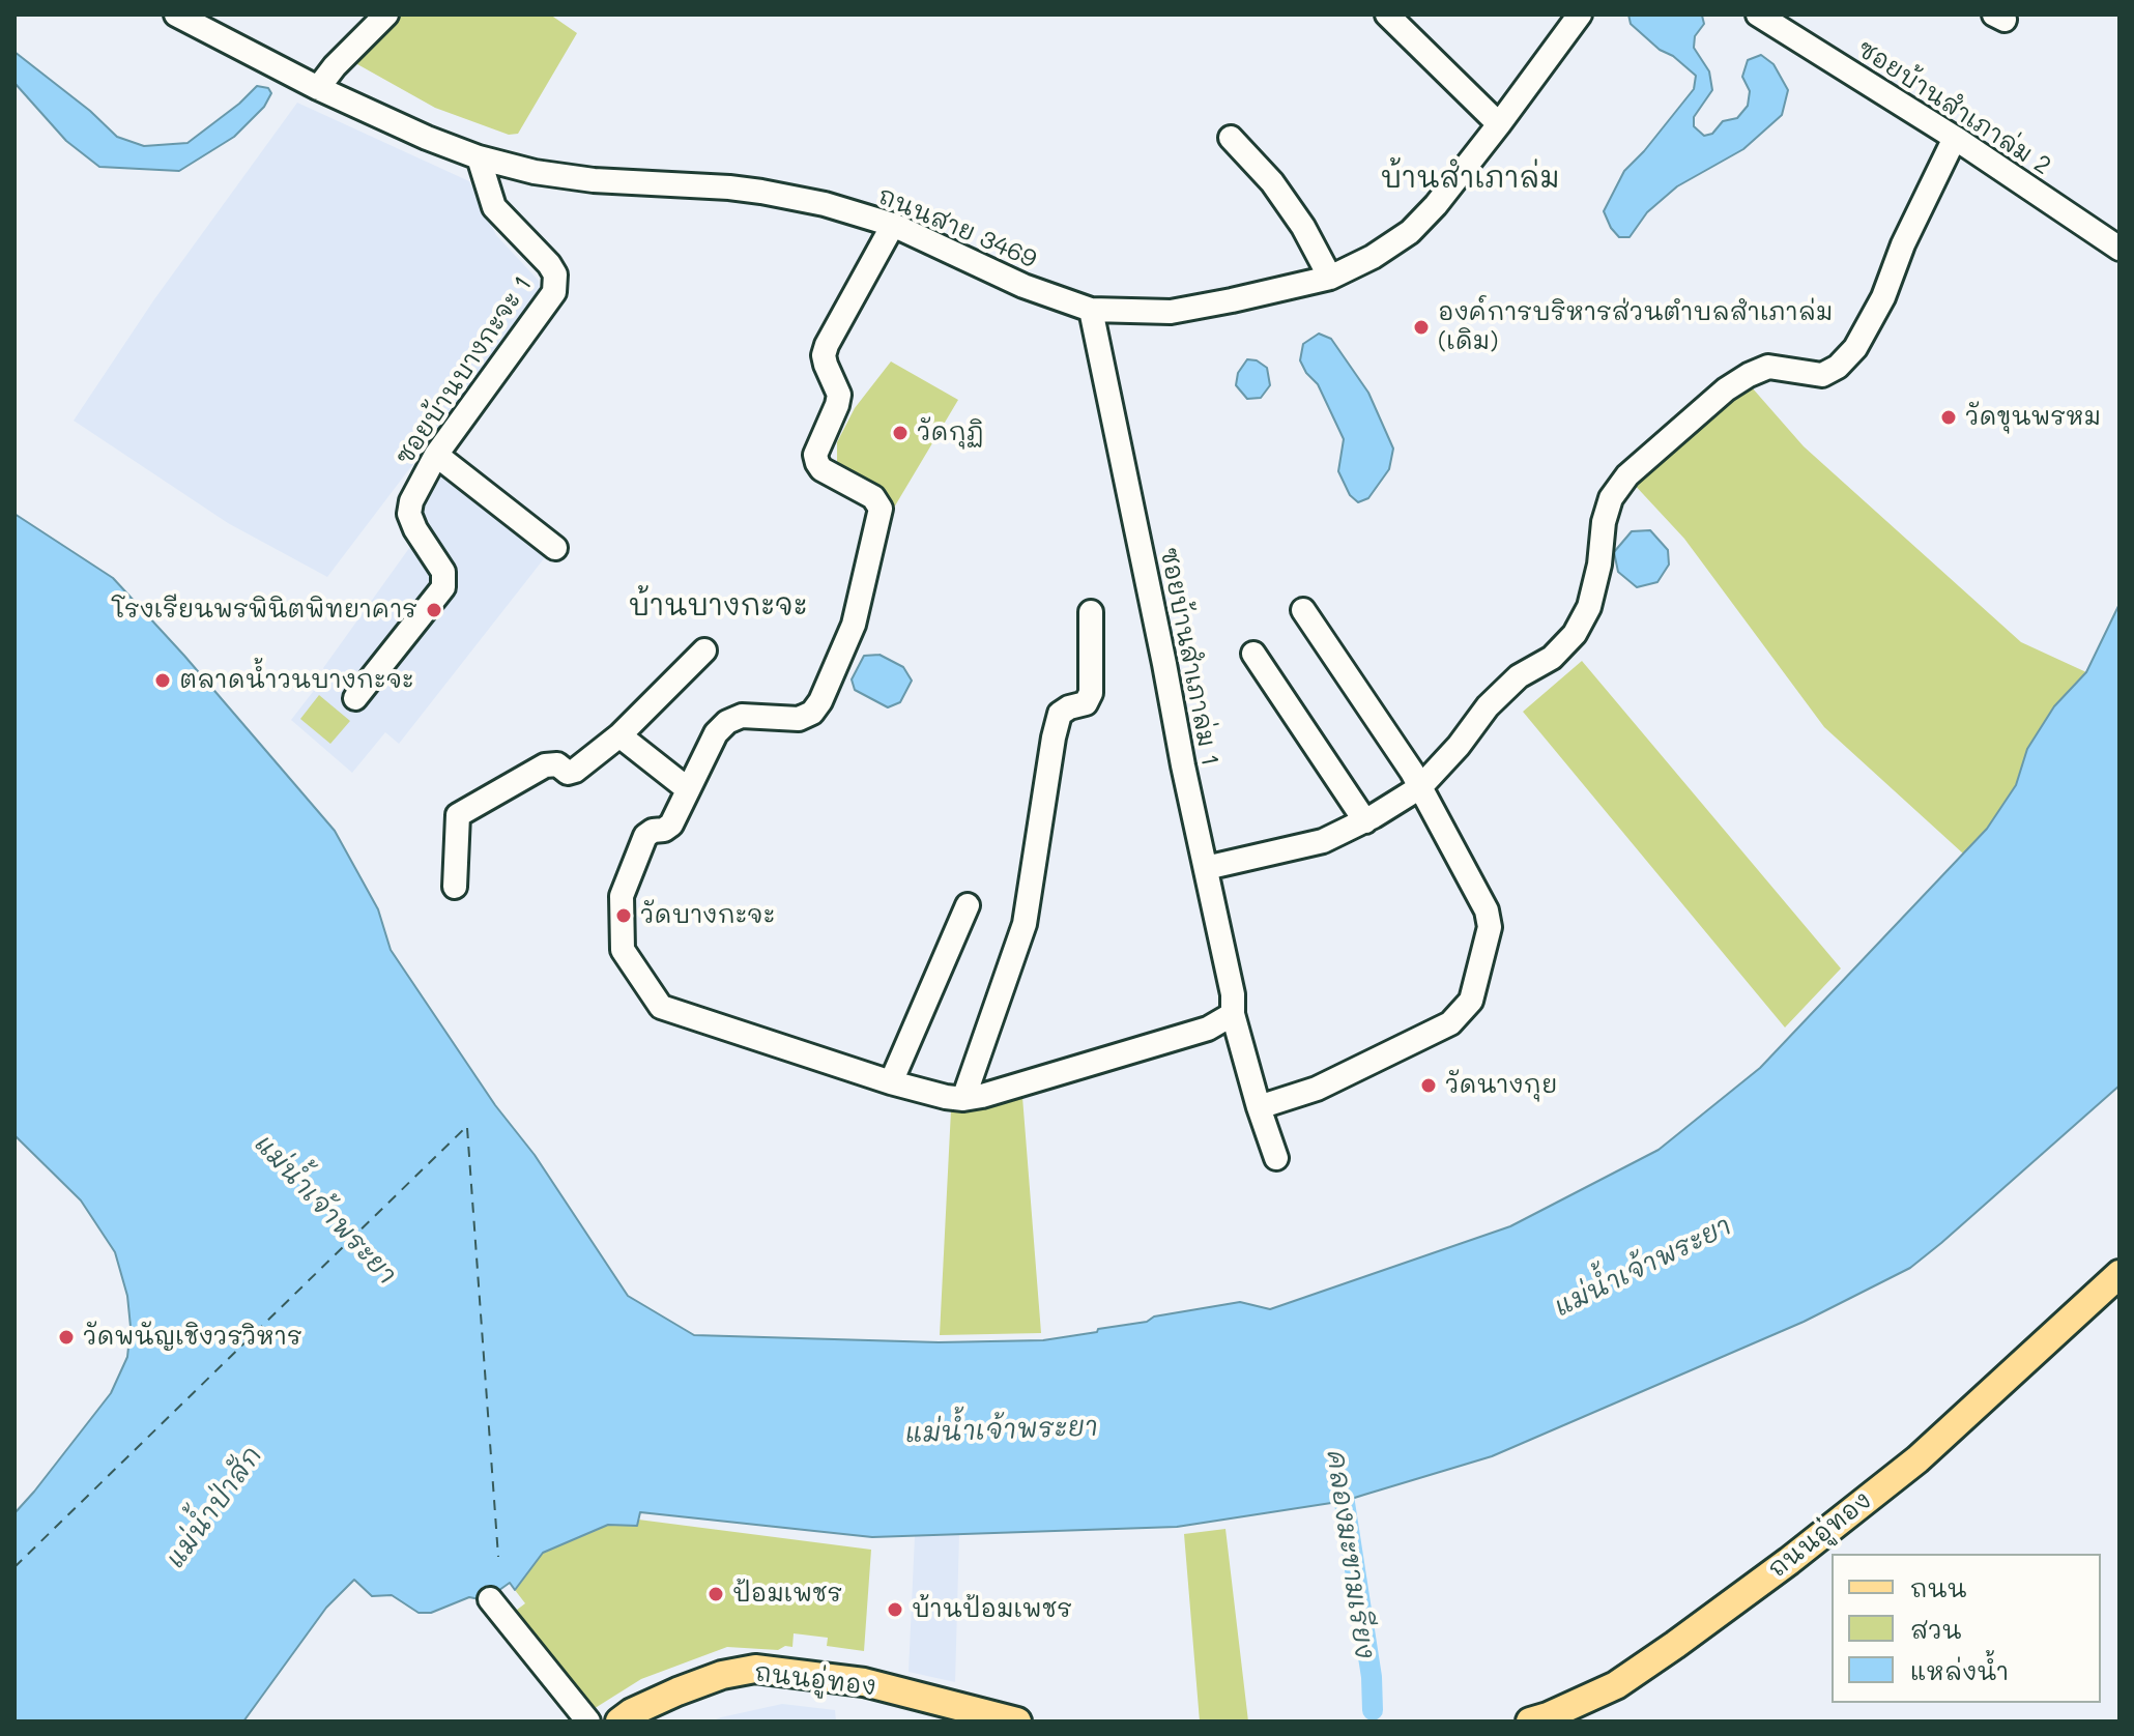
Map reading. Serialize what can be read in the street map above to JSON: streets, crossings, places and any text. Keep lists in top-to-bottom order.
{
  "streets": {
    "main road": ["ถนนอู่ทอง"],
    "street": [
      "ซอยบ้านสำเภาล่ม 2",
      "ถนนสาย 3469",
      "ซอยบ้านบางกะจะ 1",
      "ซอยบ้านสำเภาล่ม 1"
    ]
  },
  "crossings": [
    ["ถนนสาย 3469", "ซอยบ้านบางกะจะ 1"],
    ["ถนนสาย 3469", "ซอยบ้านสำเภาล่ม 1"]
  ],
  "districts": ["บ้านสำเภาล่ม", "บ้านบางกะจะ"],
  "water": ["แม่น้ำเจ้าพระยา", "แม่น้ำป่าสัก", "คลองมะขามเรียง"],
  "places": [
    "องค์การบริหารส่วนตำบลสำเภาล่ม (เดิม)",
    "วัดขุนพรหม",
    "วัดกุฏิ",
    "โรงเรียนพรพินิตพิทยาคาร",
    "ตลาดน้ำวนบางกะจะ",
    "วัดบางกะจะ",
    "วัดนางกุย",
    "วัดพนัญเชิงวรวิหาร",
    "ป้อมเพชร",
    "บ้านป้อมเพชร"
  ],
  "legend": ["ถนน", "สวน", "แหล่งน้ำ"]
}
